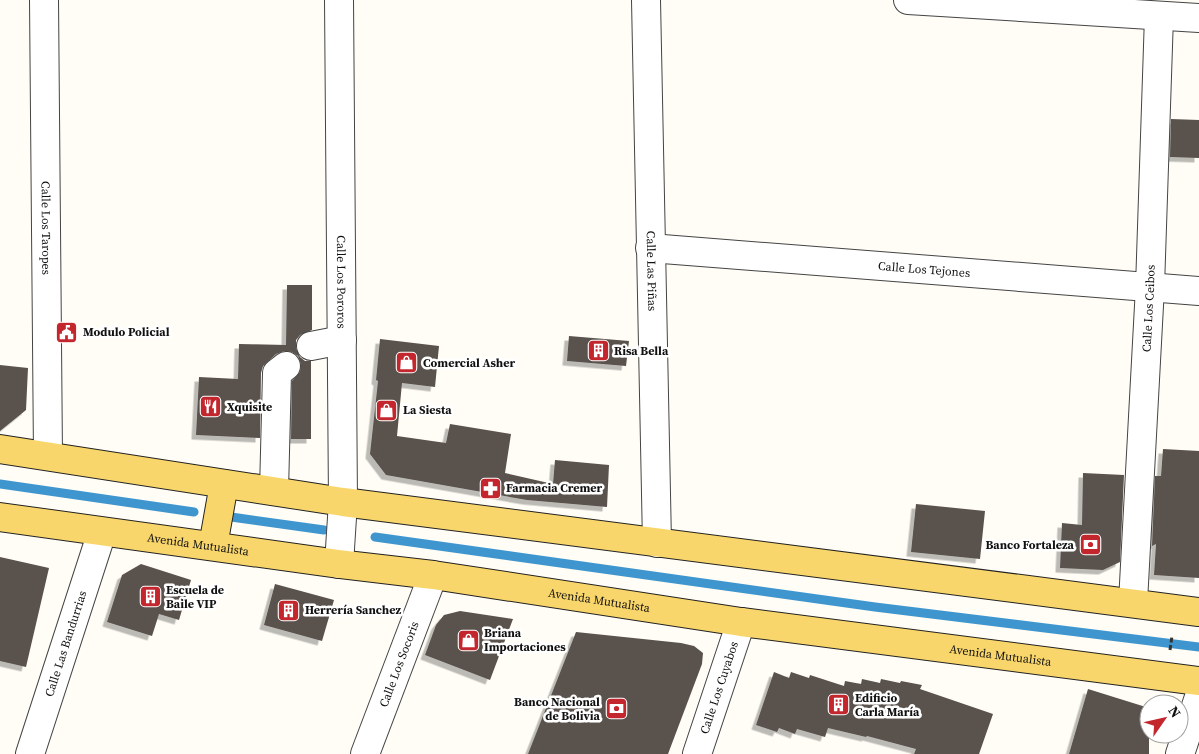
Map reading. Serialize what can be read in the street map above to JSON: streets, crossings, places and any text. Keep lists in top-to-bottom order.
{
  "streets": {
    "main road": ["Avenida Mutualista"],
    "street": [
      "Calle Los Taropes",
      "Calle Los Tejones",
      "Calle Las Piñas",
      "Calle Los Pororos",
      "Calle Los Ceibos",
      "Calle Las Bandurrias",
      "Calle Los Socoris",
      "Calle Los Cuyabos"
    ]
  },
  "crossings": [
    ["Calle Los Tejones", "Calle Las Piñas"],
    ["Calle Los Tejones", "Calle Los Ceibos"],
    ["Calle Los Pororos", "Avenida Mutualista"],
    ["Avenida Mutualista", "Calle Las Bandurrias"],
    ["Avenida Mutualista", "Calle Los Socoris"],
    ["Avenida Mutualista", "Calle Los Cuyabos"]
  ],
  "places": {
    "public building": ["Modulo Policial"],
    "building": [
      "Risa Bella",
      "Escuela de Baile VIP",
      "Herrería Sanchez",
      "Edificio Carla María"
    ],
    "shop": ["Comercial Asher", "La Siesta", "Briana Importaciones"],
    "restaurant": ["Xquisite"],
    "pharmacy": ["Farmacia Cremer"],
    "bank": ["Banco Fortaleza", "Banco Nacional de Bolivia"]
  },
  "north": "top right"
}
